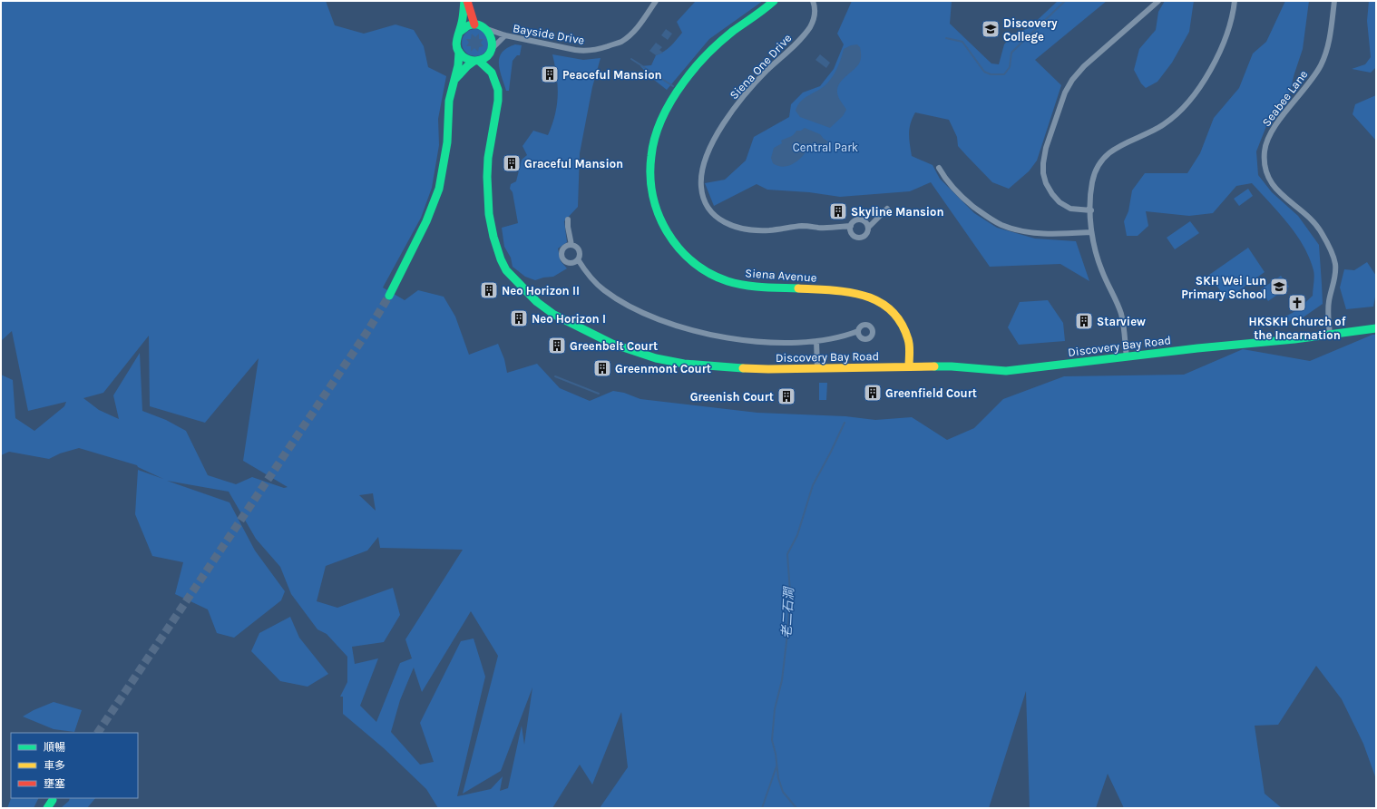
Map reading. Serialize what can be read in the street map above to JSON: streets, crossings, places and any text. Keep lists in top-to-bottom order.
{
  "streets": {
    "street": [
      "Bayside Drive",
      "Siena One Drive",
      "Seabee Lane",
      "Siena Avenue",
      "Discovery Bay Road"
    ]
  },
  "crossings": [
    ["Bayside Drive", "Discovery Bay Road"],
    ["Seabee Lane", "Discovery Bay Road"],
    ["Siena Avenue", "Discovery Bay Road"]
  ],
  "water": ["老二石澗"],
  "parks": ["Central Park"],
  "places": {
    "school or university": ["Discovery College", "SKH Wei Lun Primary School"],
    "building": [
      "Peaceful Mansion",
      "Graceful Mansion",
      "Skyline Mansion",
      "Neo Horizon II",
      "Neo Horizon I",
      "Starview",
      "Greenbelt Court",
      "Greenmont Court",
      "Greenfield Court",
      "Greenish Court"
    ],
    "church": ["HKSKH Church of the Incarnation"]
  },
  "legend": ["順暢", "車多", "壅塞"]
}
